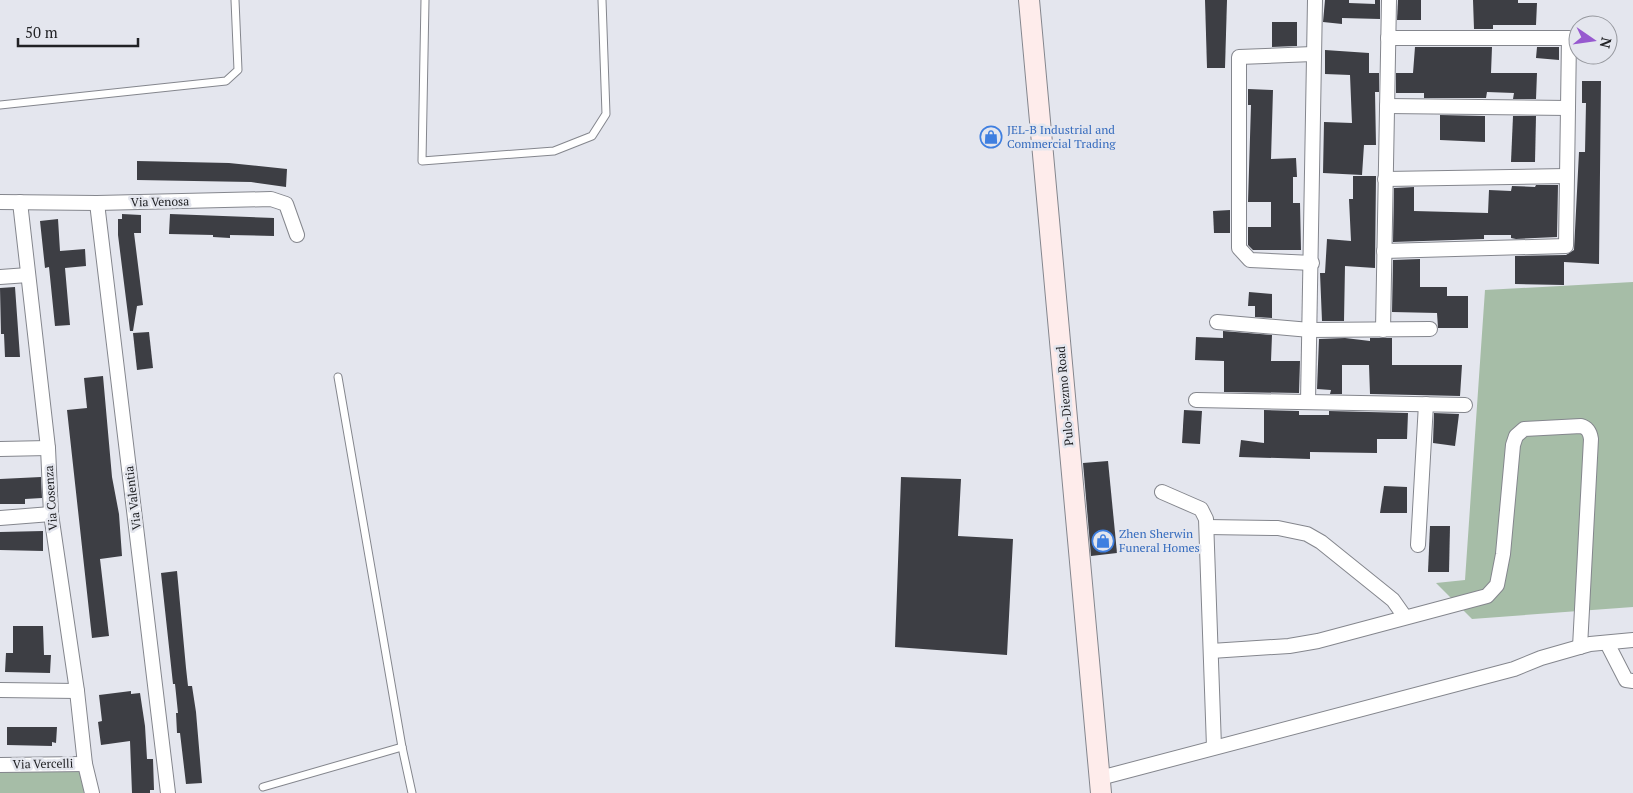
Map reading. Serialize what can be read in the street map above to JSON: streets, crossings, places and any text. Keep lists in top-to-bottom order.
{
  "streets": {
    "main road": ["Pulo-Diezmo Road"],
    "street": [
      "Via Venosa",
      "Via Cosenza",
      "Via Valentia",
      "Via Vercelli"
    ]
  },
  "crossings": [
    ["Via Venosa", "Via Cosenza"],
    ["Via Venosa", "Via Valentia"],
    ["Via Cosenza", "Via Vercelli"]
  ],
  "places": {
    "shop": ["JEL-B Industrial and Commercial Trading", "Zhen Sherwin Funeral Homes"]
  },
  "scale_bar": "50 m",
  "north": "right"
}
